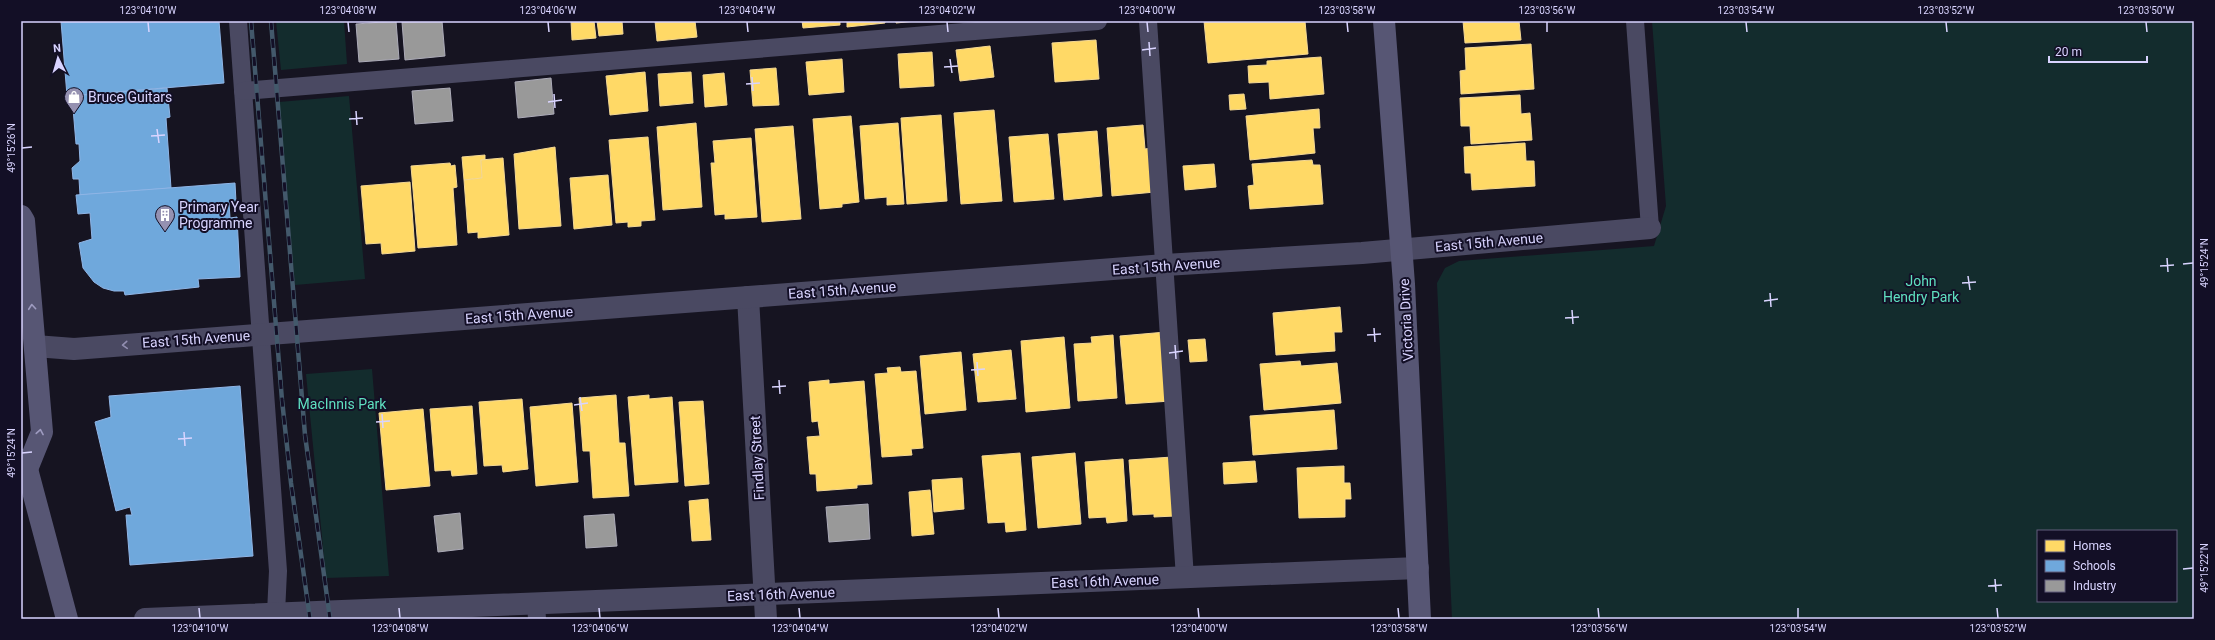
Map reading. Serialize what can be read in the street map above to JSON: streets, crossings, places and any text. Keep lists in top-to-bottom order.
{
  "streets": {
    "street": [
      "East 15th Avenue",
      "Victoria Drive",
      "Findlay Street",
      "East 16th Avenue"
    ]
  },
  "crossings": [
    ["East 15th Avenue", "Victoria Drive"],
    ["East 15th Avenue", "Findlay Street"],
    ["Victoria Drive", "East 16th Avenue"],
    ["Findlay Street", "East 16th Avenue"]
  ],
  "parks": ["John Hendry Park", "MacInnis Park"],
  "places": {
    "shop": ["Bruce Guitars"],
    "building": ["Primary Year Programme"]
  },
  "legend": ["Homes", "Schools", "Industry"],
  "scale_bar": "20 m",
  "north": "top",
  "coordinates": [
    "123°04'10\"W",
    "123°04'08\"W",
    "123°04'06\"W",
    "123°04'04\"W",
    "123°04'02\"W",
    "123°04'00\"W",
    "123°03'58\"W",
    "123°03'56\"W",
    "123°03'54\"W",
    "123°03'52\"W",
    "123°03'50\"W",
    "49°15'26\"N",
    "49°15'24\"N",
    "49°15'22\"N"
  ]
}
